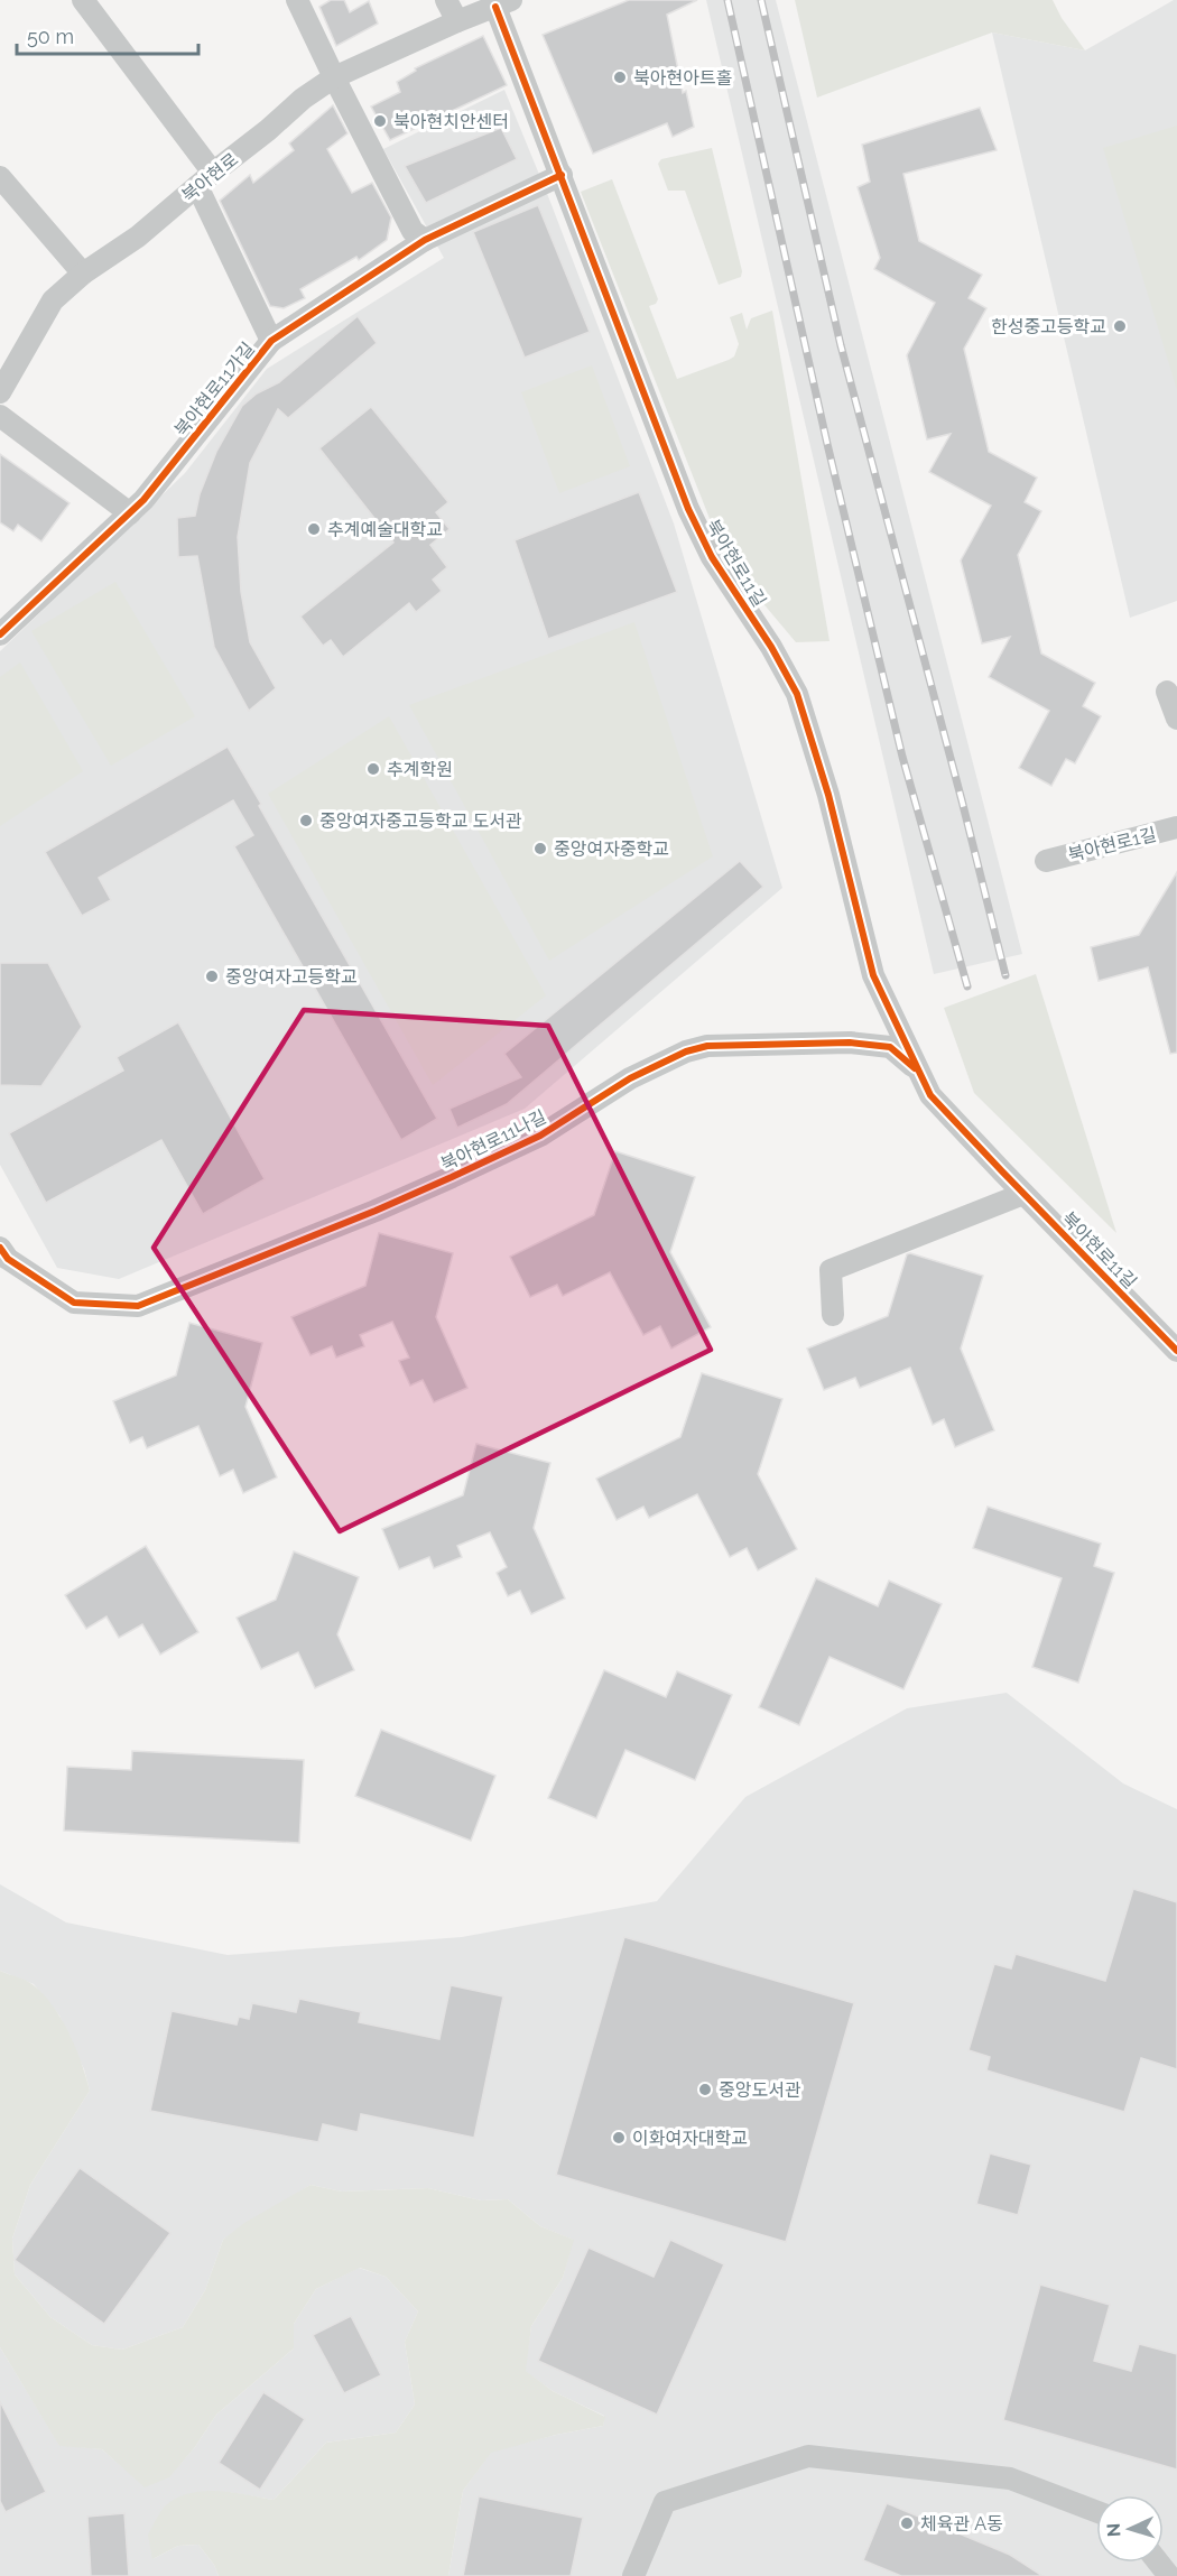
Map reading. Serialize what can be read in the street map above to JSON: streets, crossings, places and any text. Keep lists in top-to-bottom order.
{
  "streets": {
    "street": [
      "북아현로",
      "북아현로11가길",
      "북아현로11길",
      "북아현로1길",
      "북아현로11나길"
    ]
  },
  "crossings": [
    ["북아현로", "북아현로11길"],
    ["북아현로11가길", "북아현로11길"],
    ["북아현로11길", "북아현로11나길"]
  ],
  "places": [
    "북아현아트홀",
    "북아현치안센터",
    "한성중고등학교",
    "추계예술대학교",
    "추계학원",
    "중앙여자중고등학교 도서관",
    "중앙여자중학교",
    "중앙여자고등학교",
    "중앙도서관",
    "이화여자대학교",
    "체육관 A동"
  ],
  "scale_bar": "50 m",
  "north": "left"
}
